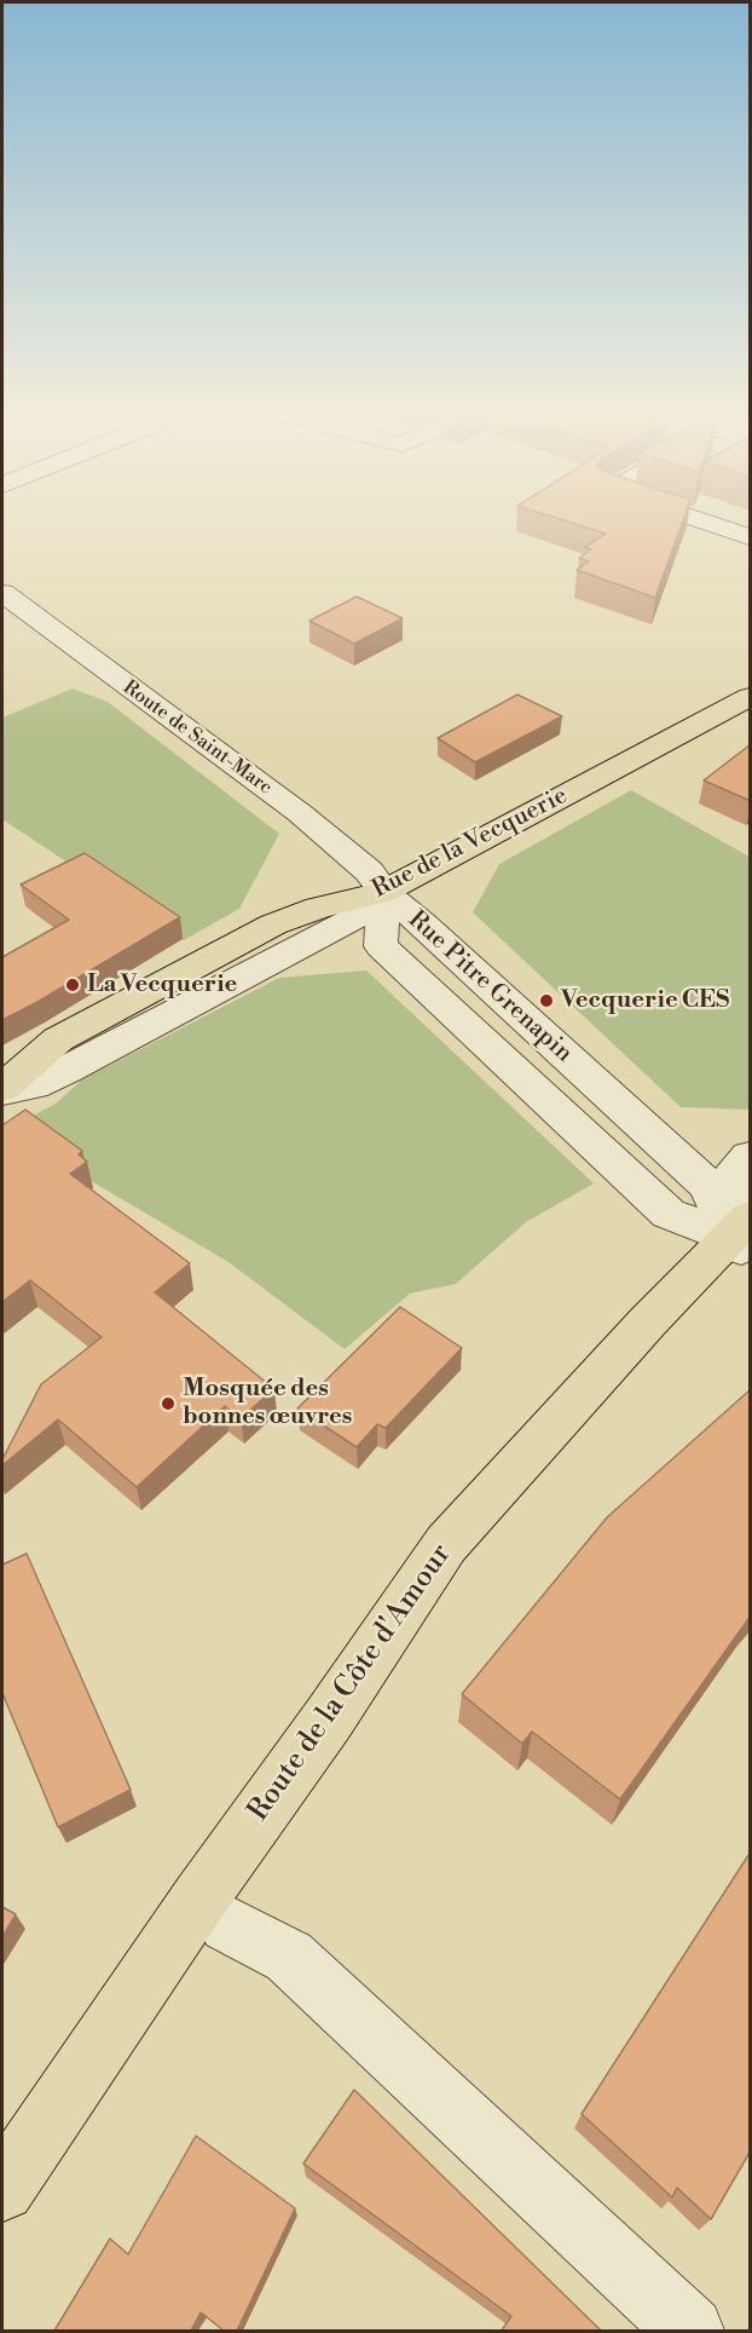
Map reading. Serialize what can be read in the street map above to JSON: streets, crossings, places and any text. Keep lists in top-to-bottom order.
{
  "streets": {
    "main road": ["Rue de la Vecquerie", "Route de la Côte d'Amour"],
    "street": ["Route de Saint-Marc", "Rue Pitre Grenapin"]
  },
  "crossings": [
    ["Route de Saint-Marc", "Rue de la Vecquerie"],
    ["Route de Saint-Marc", "Rue Pitre Grenapin"],
    ["Rue de la Vecquerie", "Rue Pitre Grenapin"],
    ["Rue Pitre Grenapin", "Route de la Côte d'Amour"]
  ],
  "places": ["La Vecquerie", "Vecquerie CES", "Mosquée des bonnes œuvres"]
}
